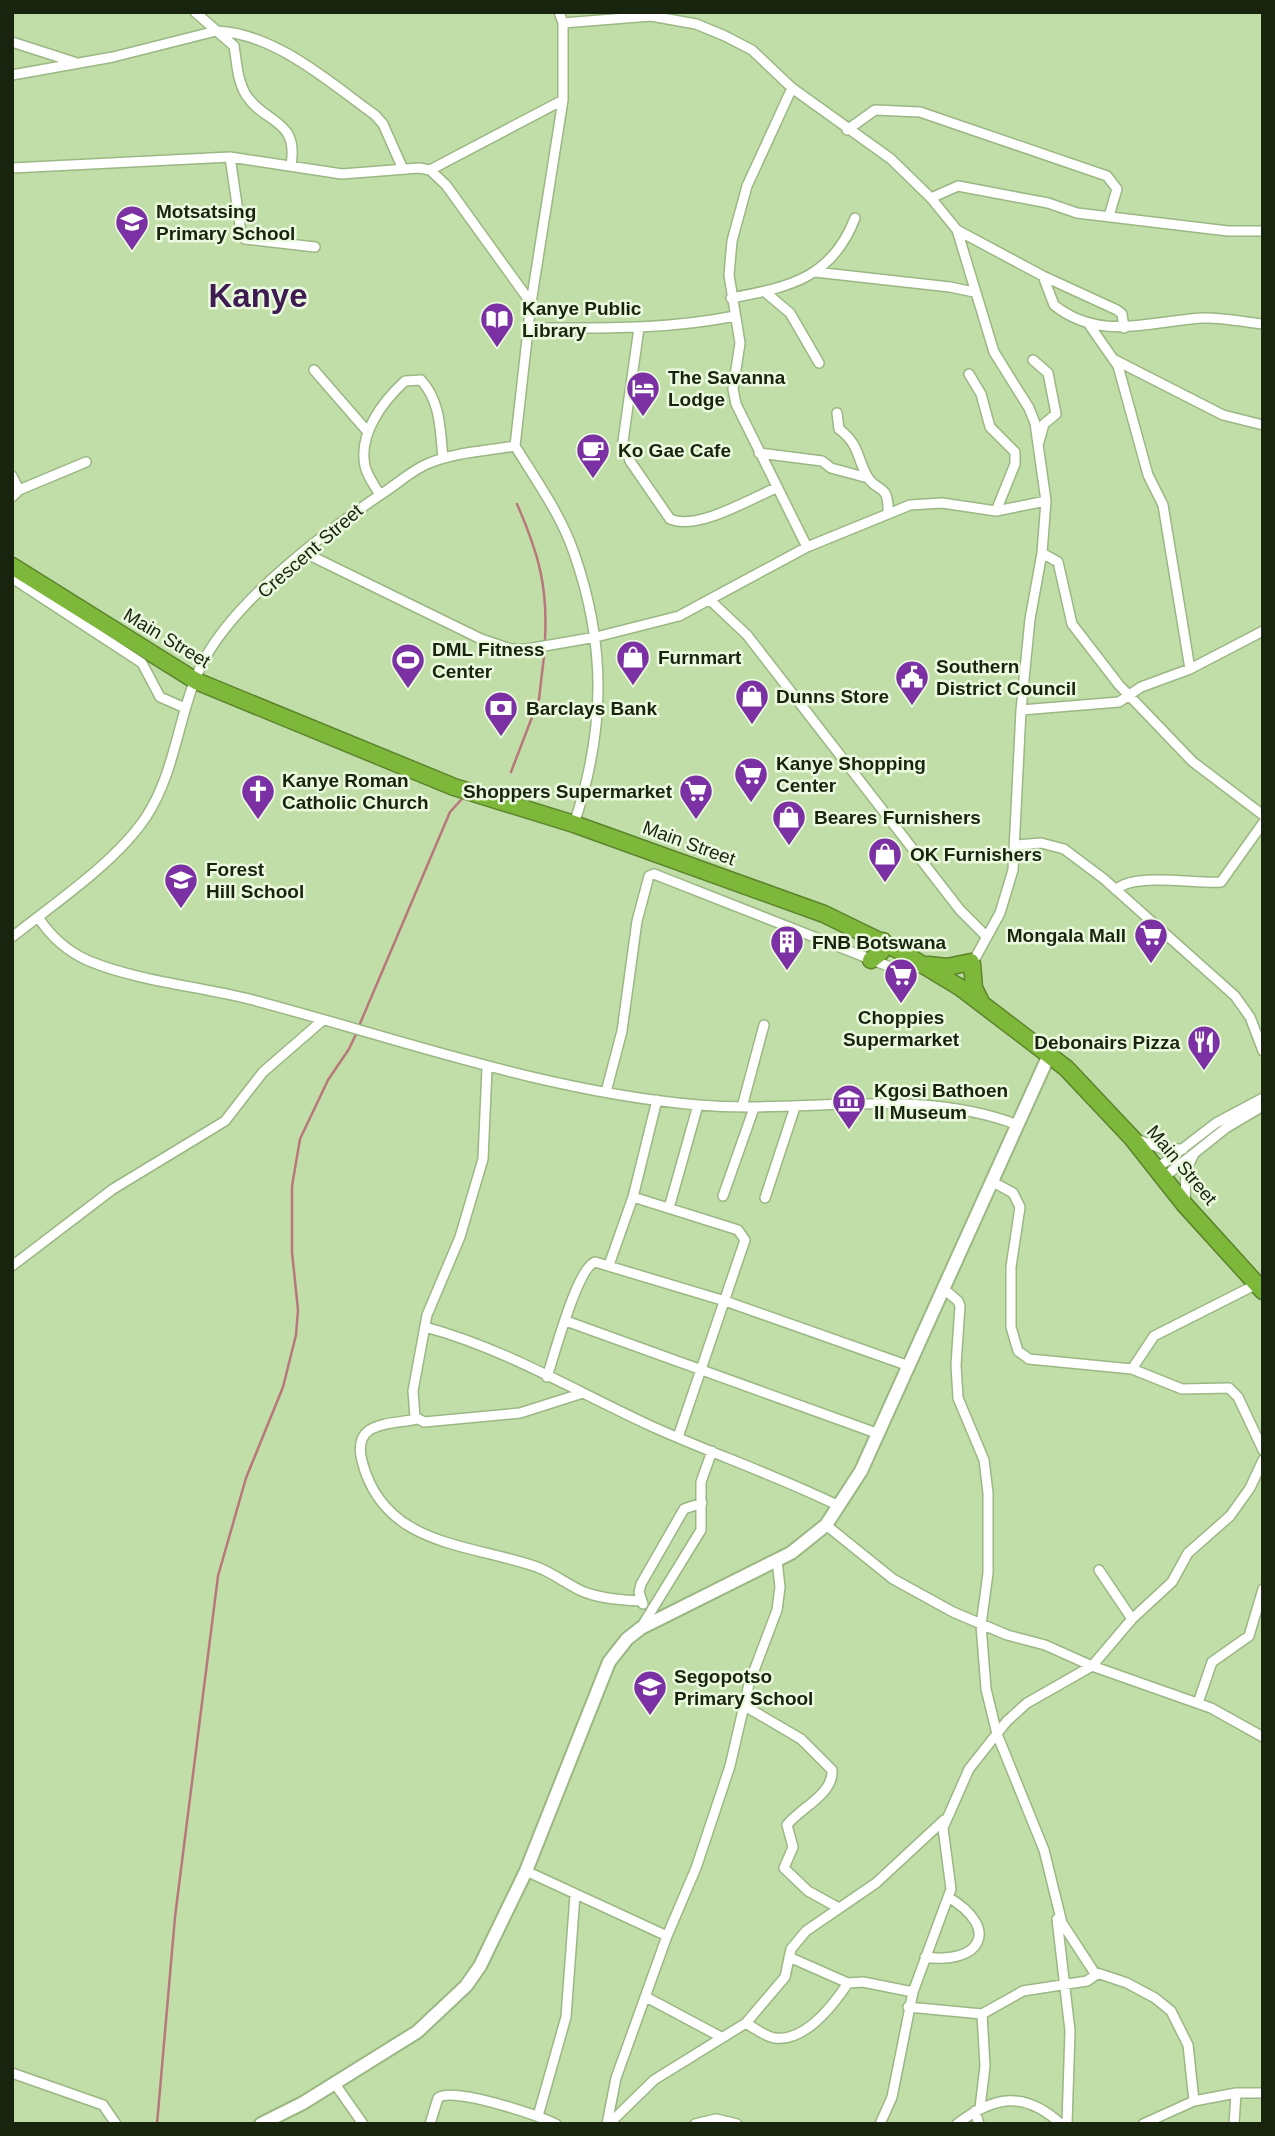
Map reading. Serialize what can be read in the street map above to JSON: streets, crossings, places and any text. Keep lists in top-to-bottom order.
{
  "streets": {
    "highway": ["Main Street"],
    "street": ["Crescent Street"]
  },
  "crossings": [
    ["Crescent Street", "Main Street"]
  ],
  "districts": ["Kanye"],
  "places": {
    "school or university": ["Motsatsing Primary School", "Forest Hill School", "Segopotso Primary School"],
    "library": ["Kanye Public Library"],
    "hotel": ["The Savanna Lodge"],
    "cafe": ["Ko Gae Cafe"],
    "shop": [
      "Furnmart",
      "Dunns Store",
      "Beares Furnishers",
      "OK Furnishers"
    ],
    "sports": ["DML Fitness Center"],
    "public building": ["Southern District Council"],
    "bank": ["Barclays Bank"],
    "supermarket": [
      "Kanye Shopping Center",
      "Shoppers Supermarket",
      "Mongala Mall",
      "Choppies Supermarket"
    ],
    "church": ["Kanye Roman Catholic Church"],
    "building": ["FNB Botswana"],
    "restaurant": ["Debonairs Pizza"],
    "museum": ["Kgosi Bathoen II Museum"]
  }
}
